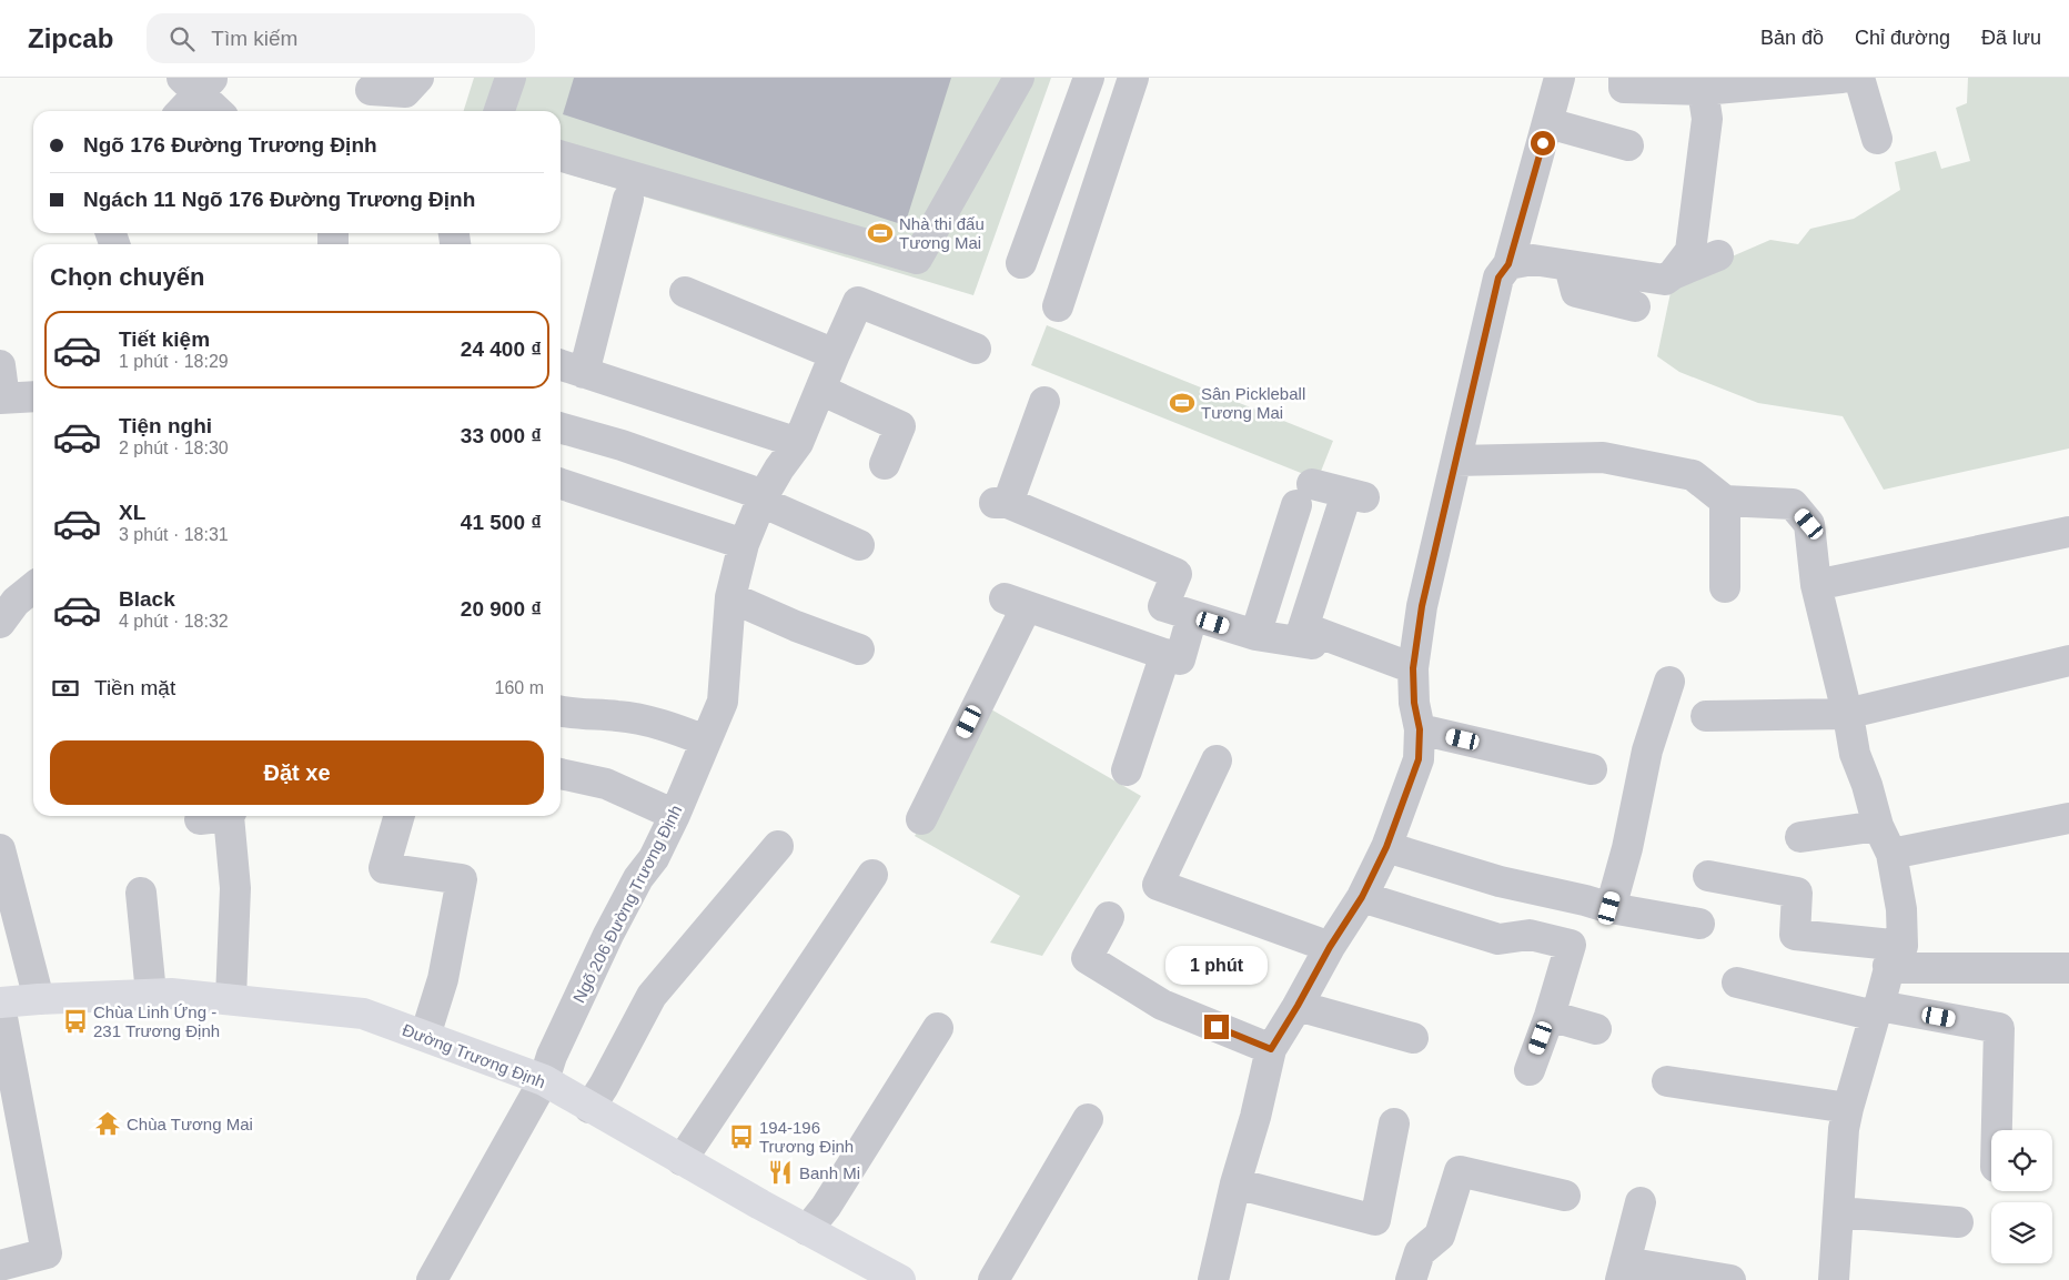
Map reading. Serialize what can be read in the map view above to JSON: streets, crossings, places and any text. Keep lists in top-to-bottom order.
{
  "streets": {
    "main road": ["Đường Trương Định"],
    "street": ["Ngõ 206 Đường Trương Định"]
  },
  "crossings": [
    ["Ngõ 206 Đường Trương Định", "Đường Trương Định"]
  ],
  "places": {
    "sports": ["Nhà thi đấu Tương Mai", "Sân Pickleball Tương Mai"],
    "bus stop": ["Chùa Linh Ứng - 231 Trương Định", "194-196 Trương Định"],
    "temple": ["Chùa Tương Mai"],
    "restaurant": ["Banh Mi"]
  },
  "page": {
    "header": "Zipcab",
    "search": "Tìm kiếm",
    "nav": ["Bản đồ", "Chỉ đường", "Đã lưu"],
    "banner": ["Ngõ 176 Đường Trương Định", "Ngách 11 Ngõ 176 Đường Trương Định"],
    "heading": "Chọn chuyến",
    "list": [
      {
        "name": "Tiết kiệm",
        "note": "1 phút · 18:29",
        "value": "24 400 ₫"
      },
      {
        "name": "Tiện nghi",
        "note": "2 phút · 18:30",
        "value": "33 000 ₫"
      },
      {
        "name": "XL",
        "note": "3 phút · 18:31",
        "value": "41 500 ₫"
      },
      {
        "name": "Black",
        "note": "4 phút · 18:32",
        "value": "20 900 ₫"
      }
    ],
    "pay": ["Tiền mặt", "160 m"],
    "buttons": "Đặt xe",
    "bubble": "1 phút"
  }
}
